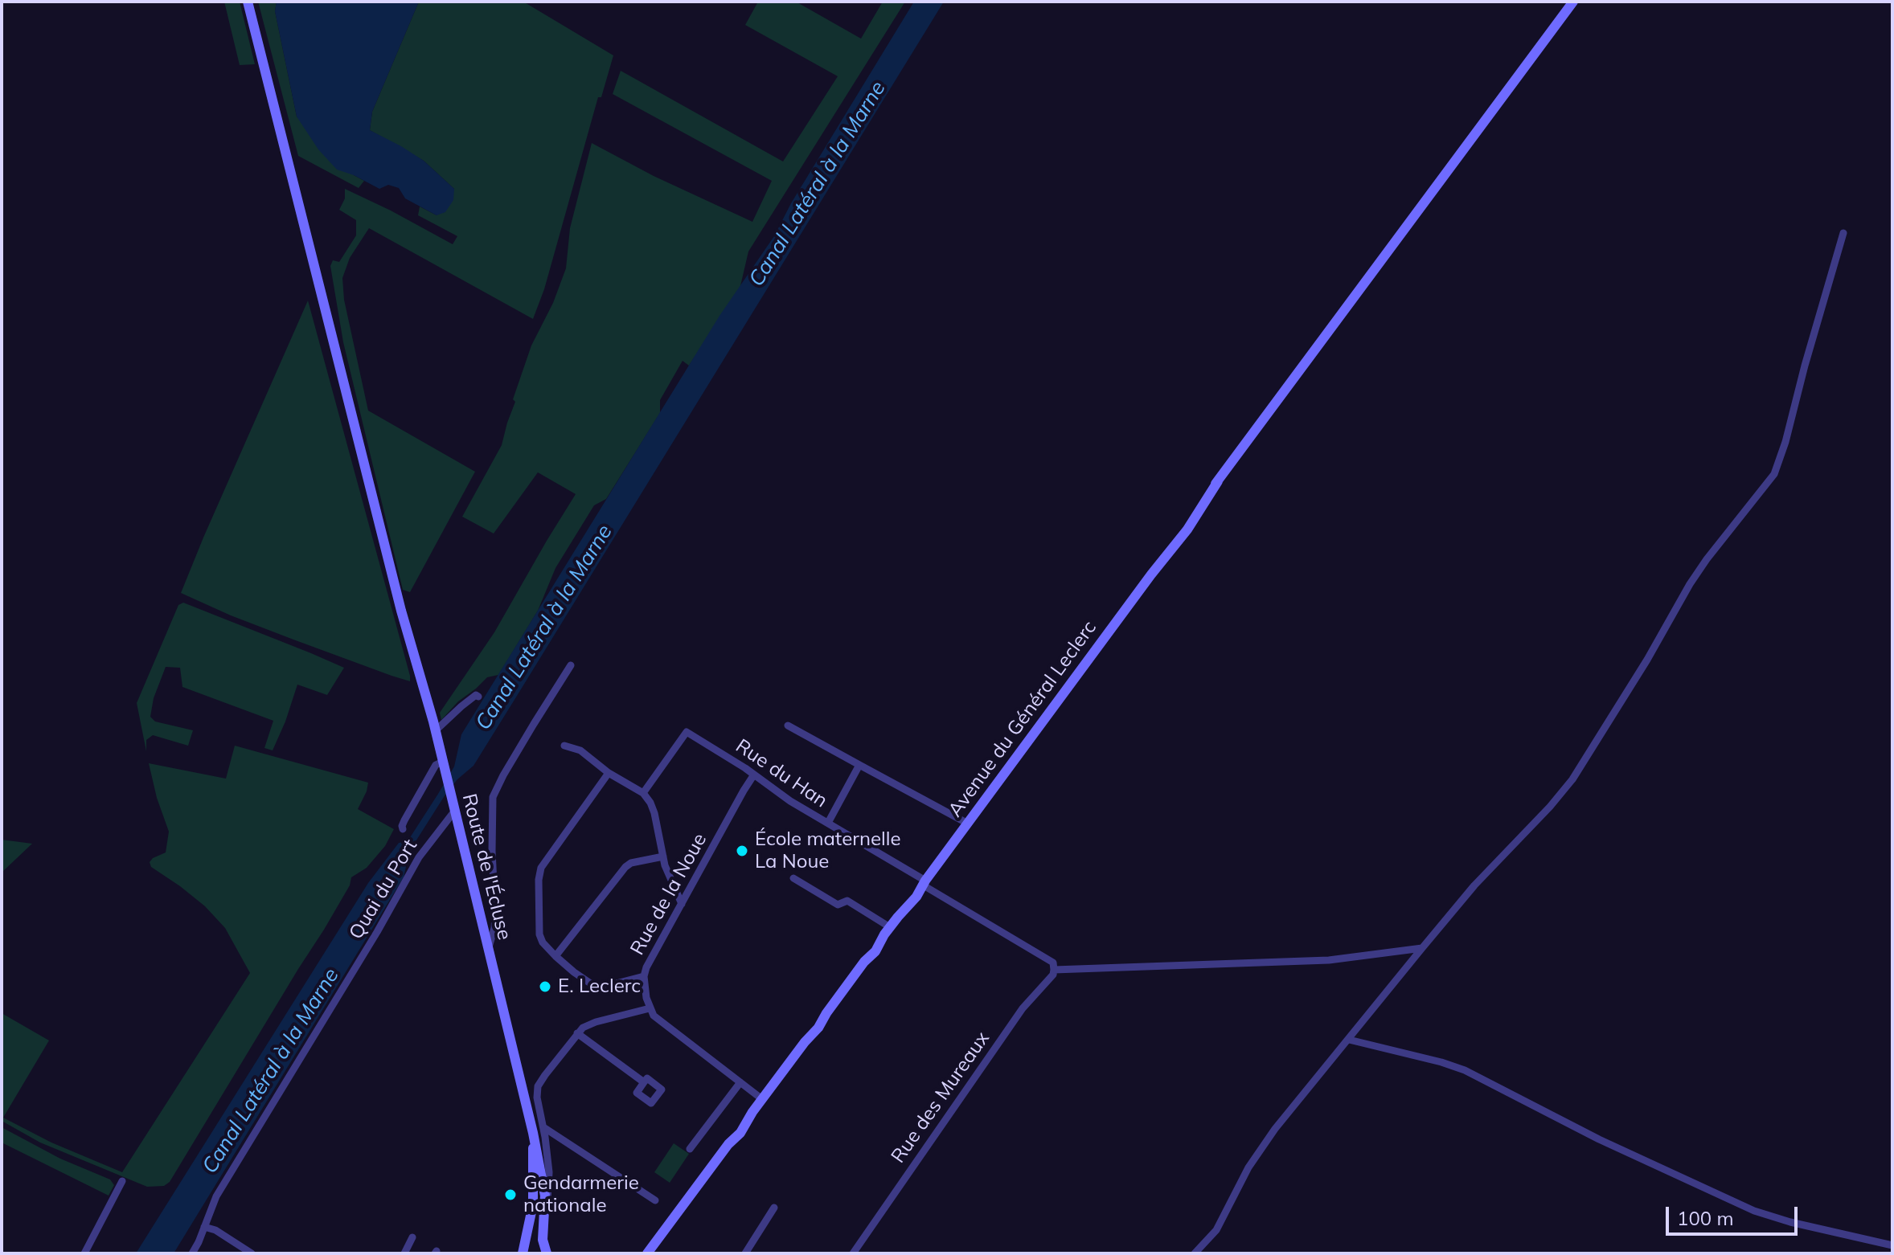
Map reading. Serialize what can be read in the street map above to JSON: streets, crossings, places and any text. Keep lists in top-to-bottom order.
{
  "streets": {
    "main road": ["Avenue du Général Leclerc", "Route de l'Écluse"],
    "street": [
      "Rue du Han",
      "Quai du Port",
      "Rue de la Noue",
      "Rue des Mureaux"
    ]
  },
  "crossings": [
    ["Avenue du Général Leclerc", "Rue du Han"],
    ["Rue du Han", "Rue de la Noue"],
    ["Rue du Han", "Rue des Mureaux"],
    ["Route de l'Écluse", "Quai du Port"]
  ],
  "water": ["Canal Latéral à la Marne"],
  "places": ["École maternelle La Noue", "E. Leclerc", "Gendarmerie nationale"],
  "scale_bar": "100 m"
}
